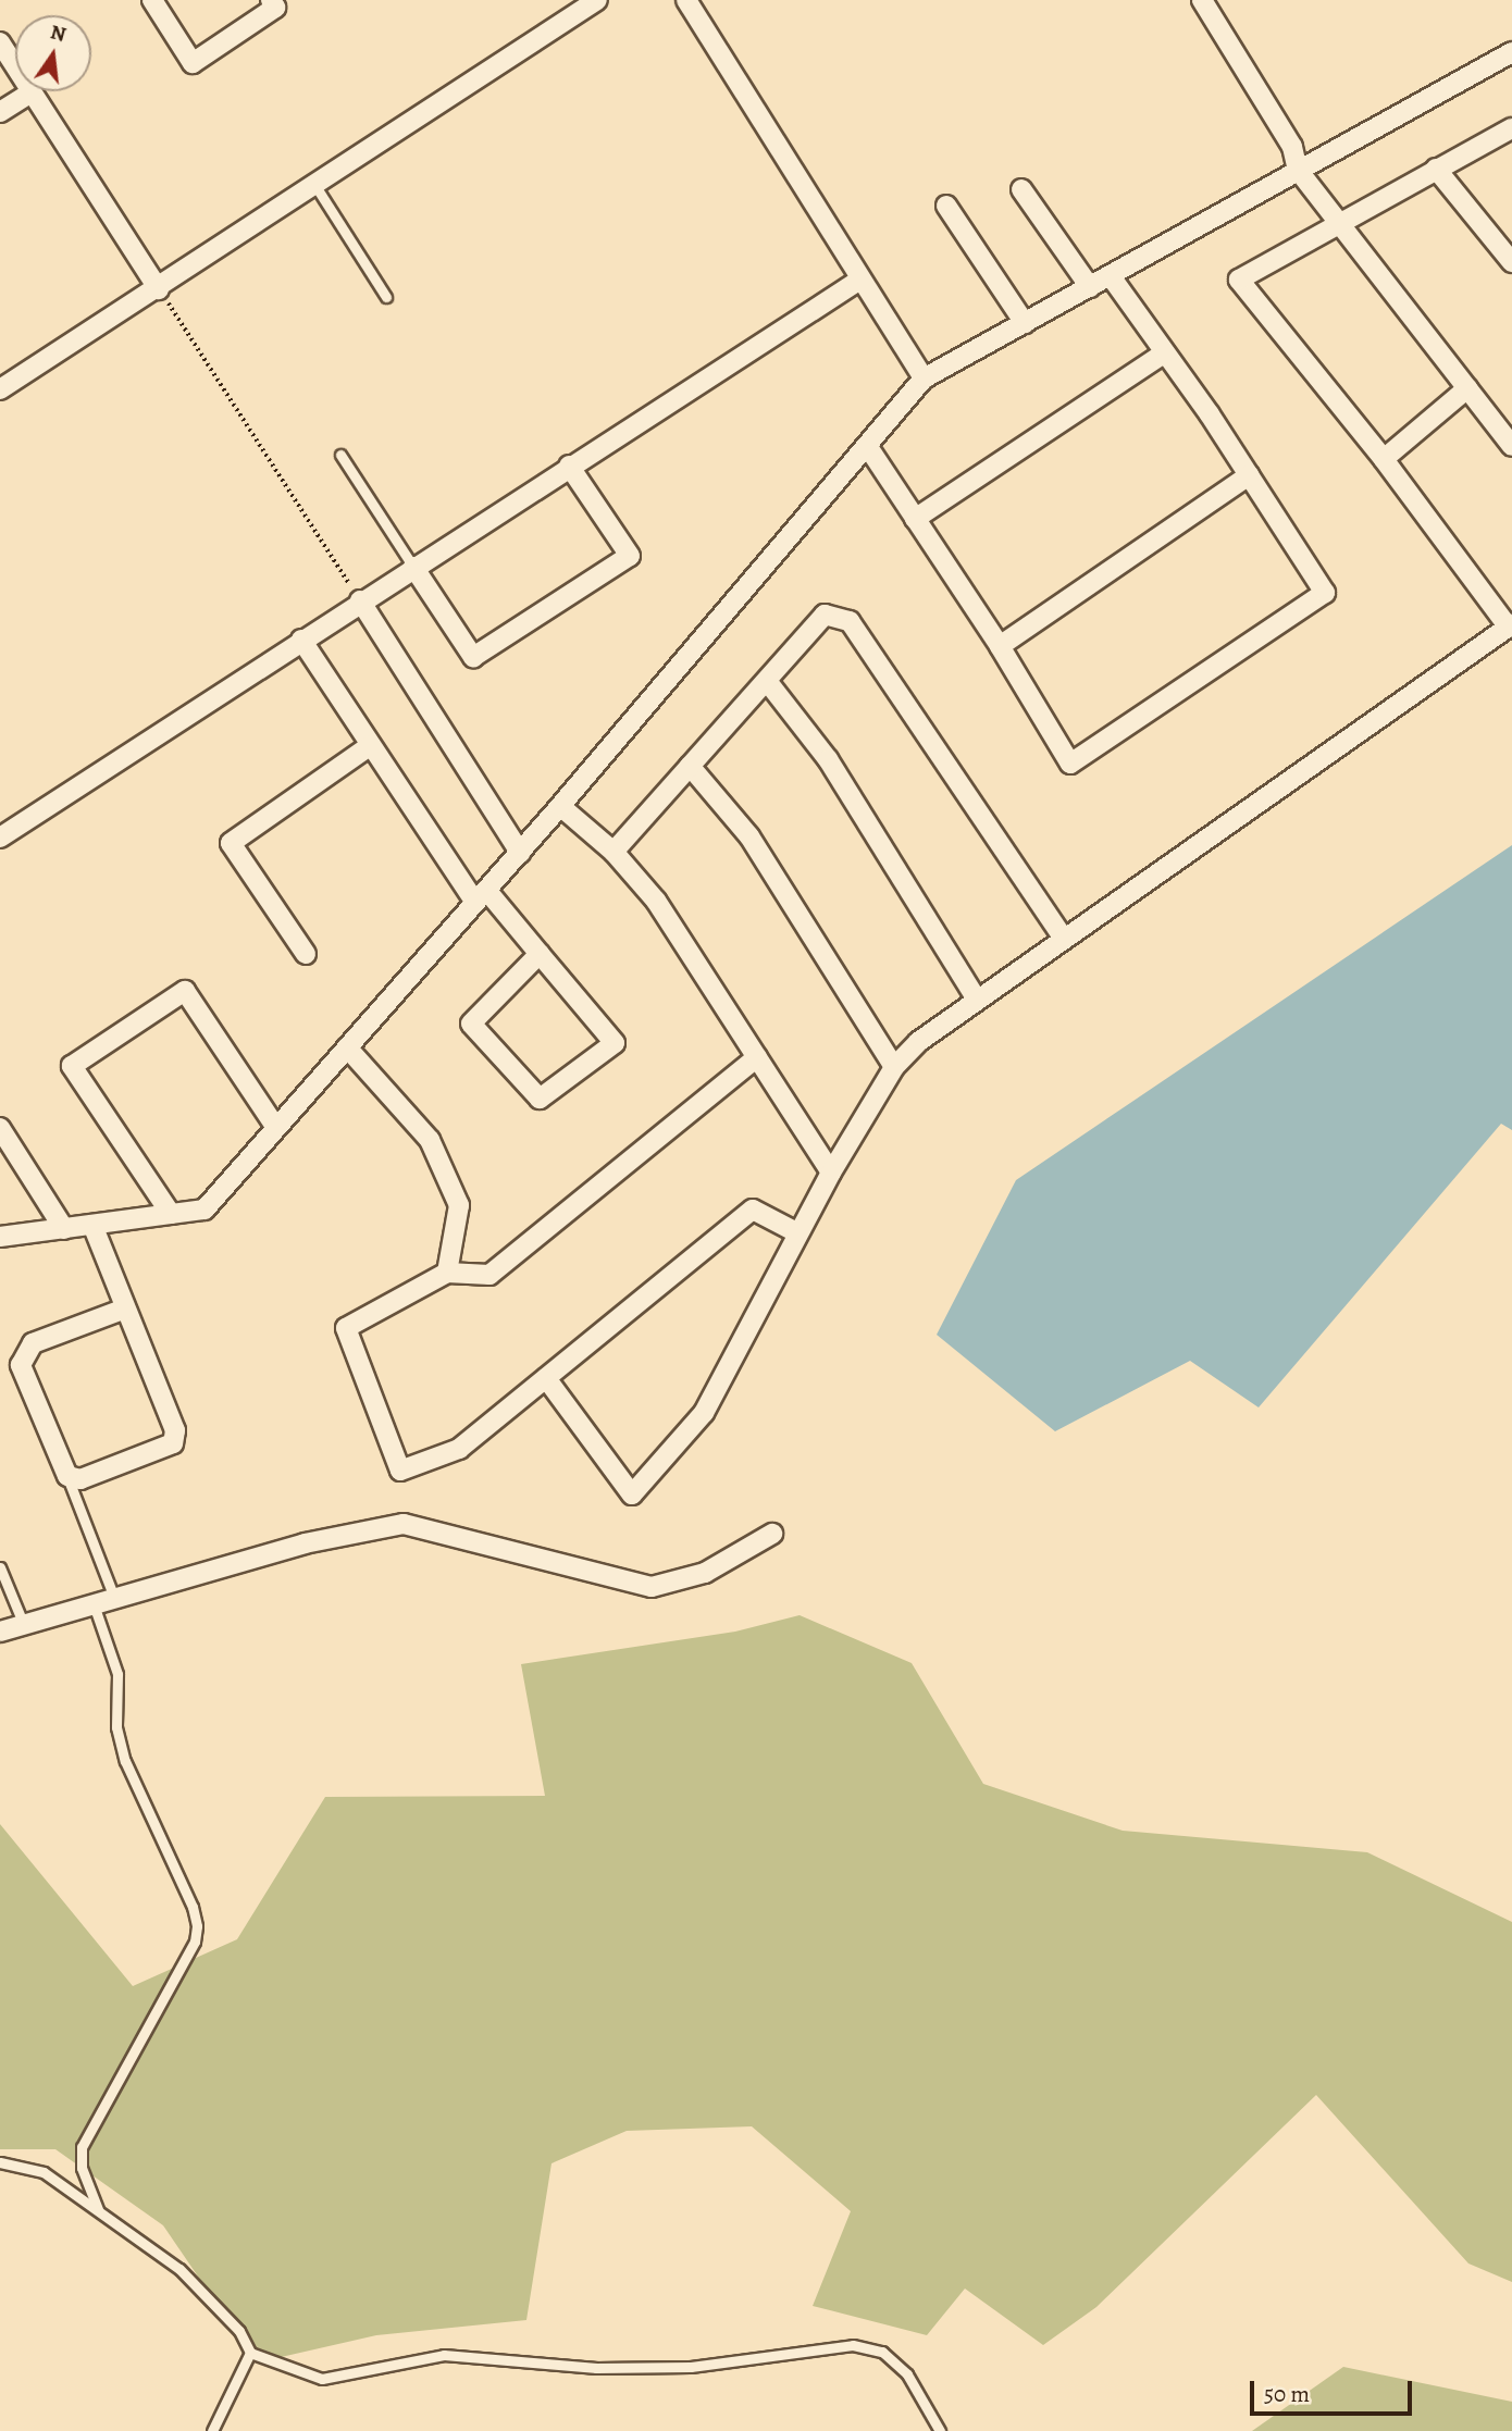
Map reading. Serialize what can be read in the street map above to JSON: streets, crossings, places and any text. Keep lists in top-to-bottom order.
{
  "scale_bar": "50 m",
  "north": "top"
}
